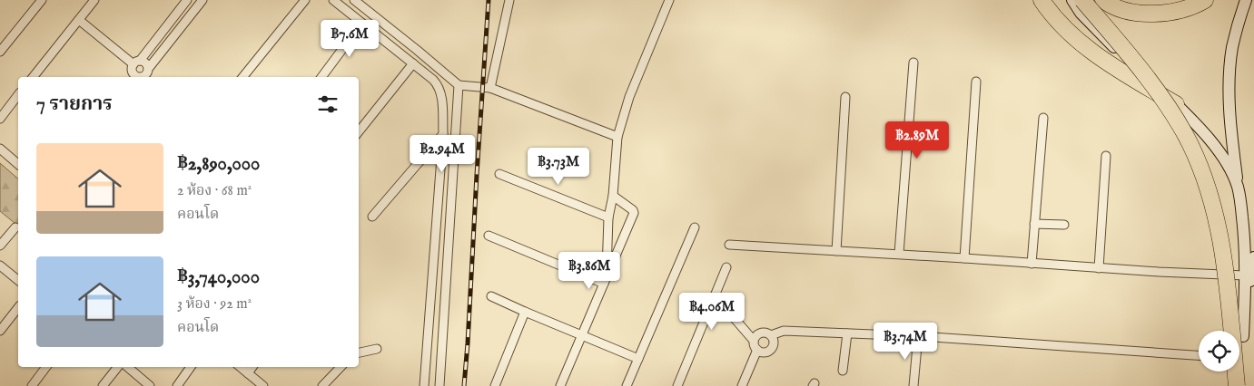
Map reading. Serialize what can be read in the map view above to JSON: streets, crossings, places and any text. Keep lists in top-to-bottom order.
{
  "page": {
    "price": [
      "฿7.6M",
      "฿2.89M",
      "฿2.94M",
      "฿3.73M",
      "฿3.86M",
      "฿4.06M",
      "฿3.74M"
    ],
    "heading": "7 รายการ",
    "list": [
      {
        "name": "฿2,890,000",
        "note": "2 ห้อง · 68 m² · คอนโด"
      },
      {
        "name": "฿3,740,000",
        "note": "3 ห้อง · 92 m² · คอนโด"
      }
    ]
  }
}
